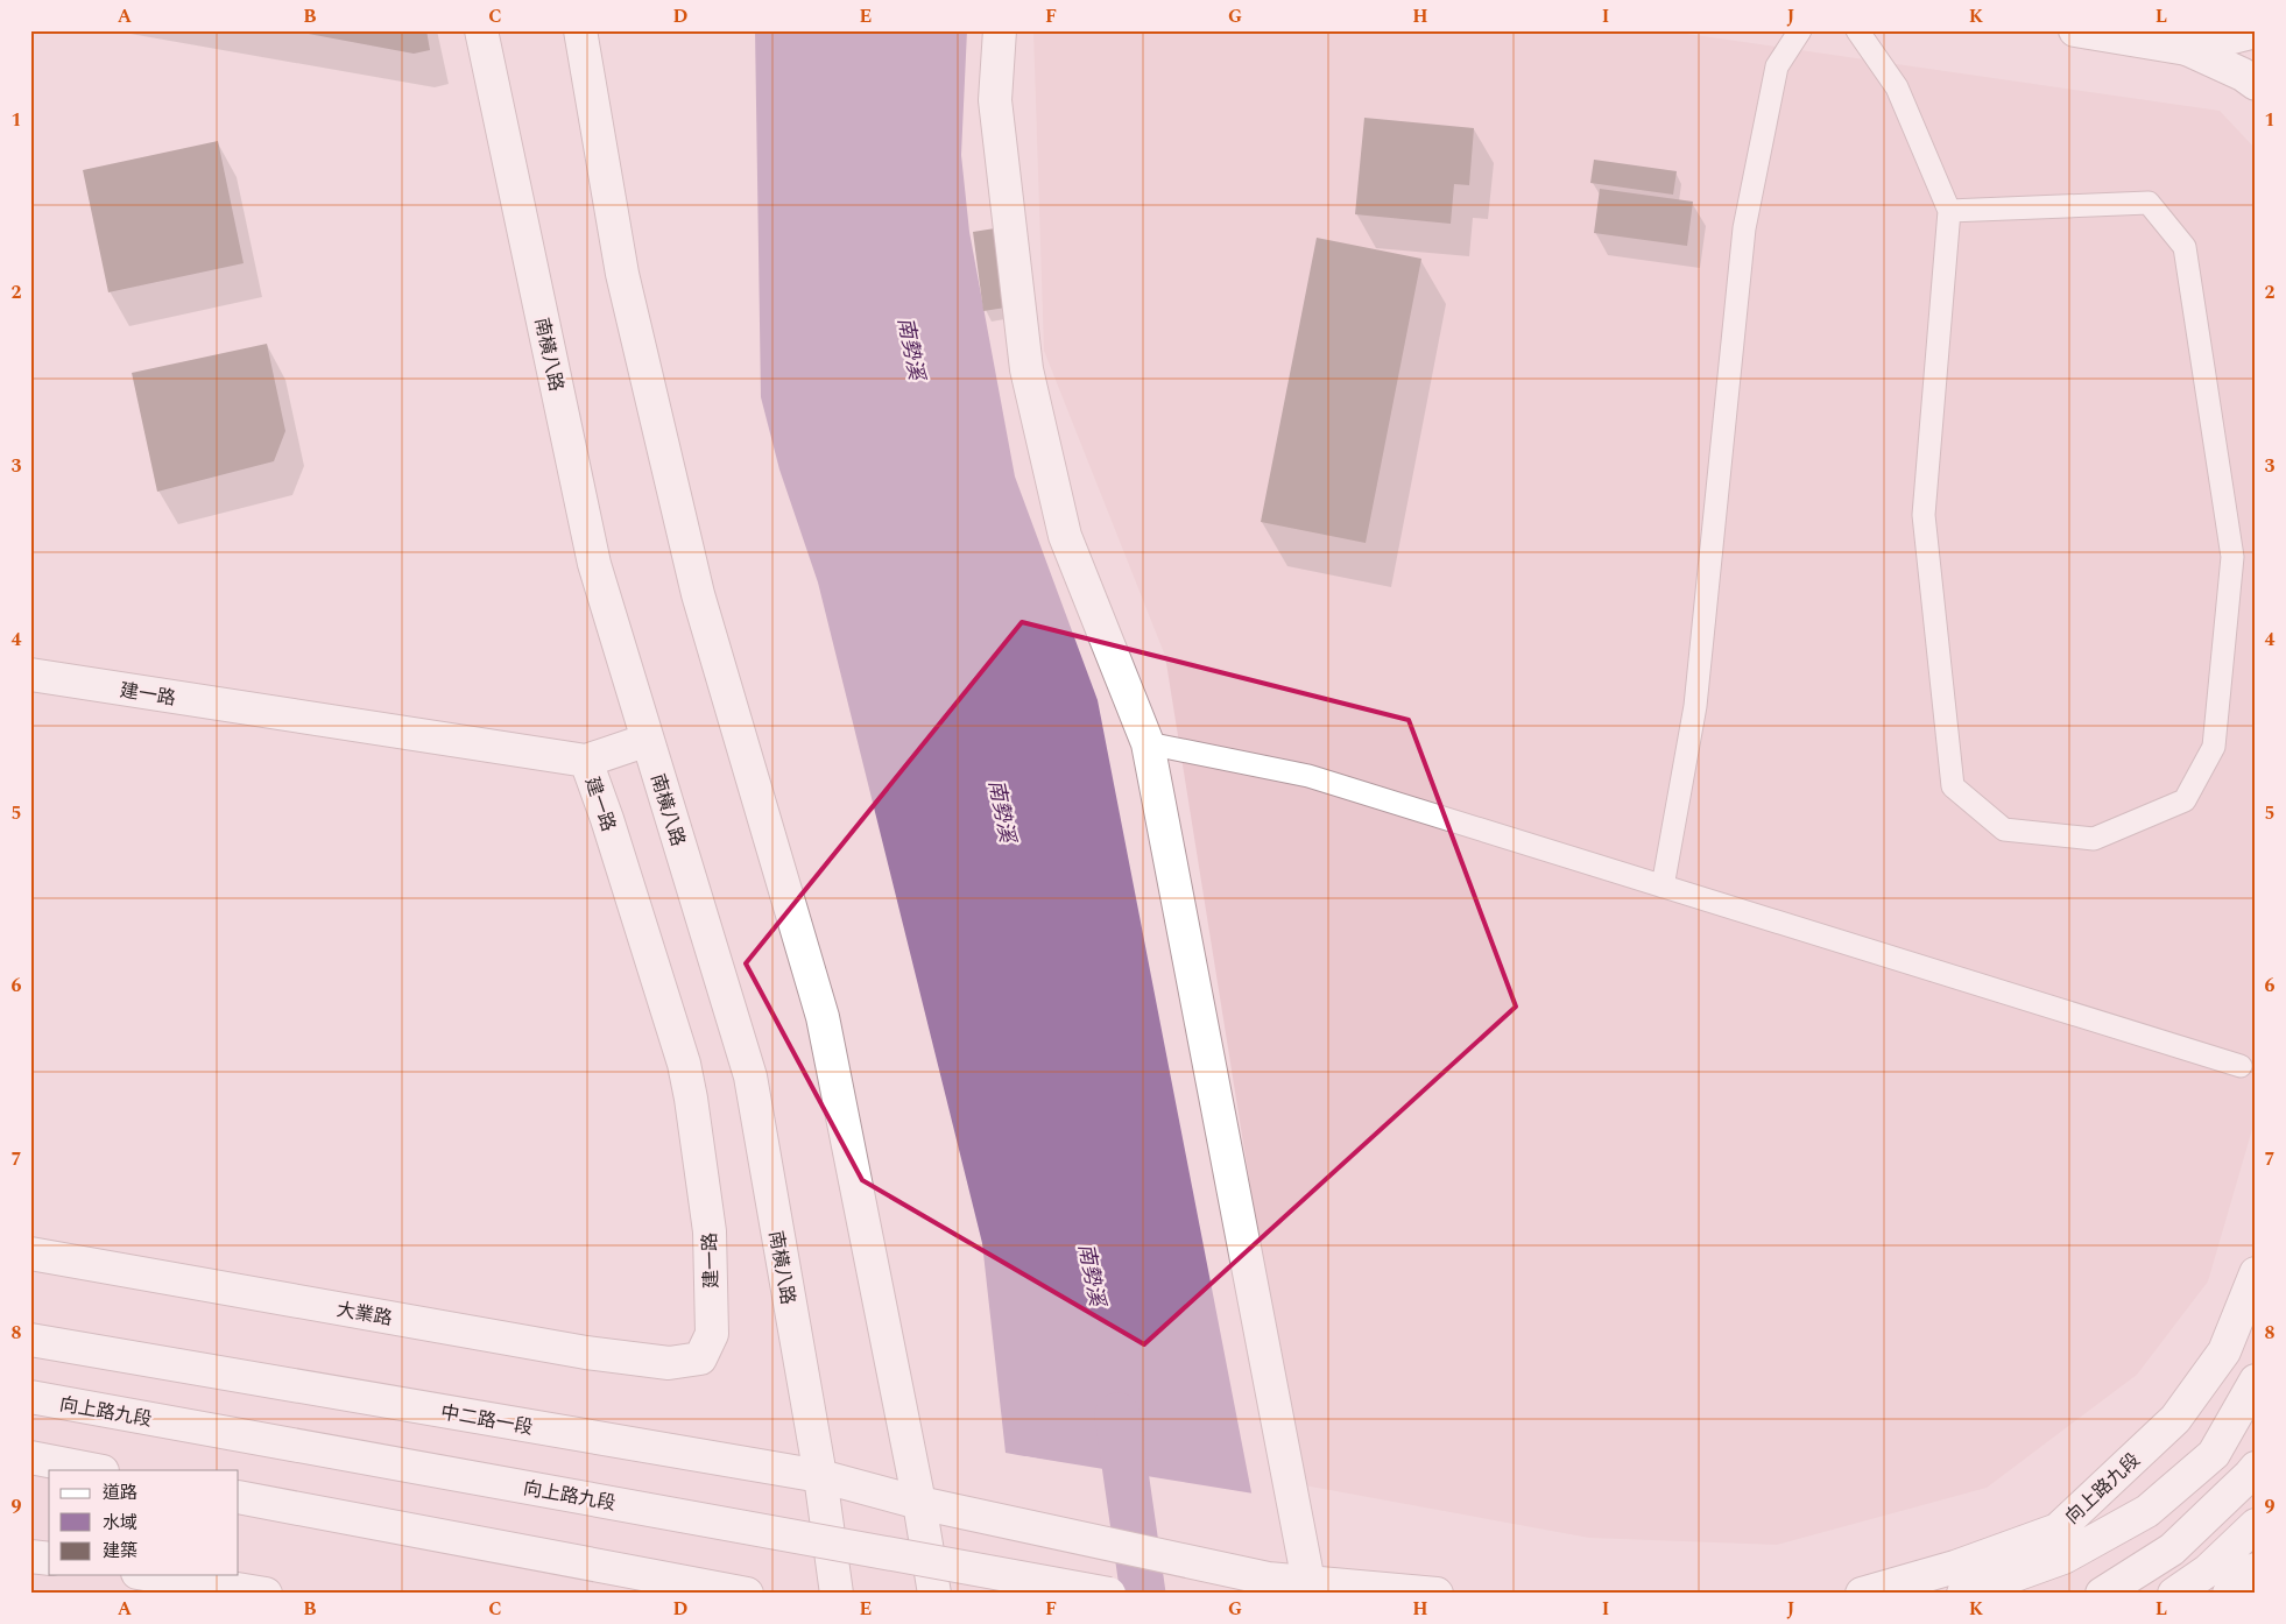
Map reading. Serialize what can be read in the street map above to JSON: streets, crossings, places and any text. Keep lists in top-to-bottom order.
{
  "streets": {
    "street": [
      "南橫八路",
      "建一路",
      "大業路",
      "向上路九段",
      "中二路一段"
    ]
  },
  "crossings": [
    ["南橫八路", "中二路一段"],
    ["建一路", "大業路"]
  ],
  "water": ["南勢溪"],
  "legend": ["道路", "水域", "建築"],
  "grid": {
    "columns": [
      "A",
      "B",
      "C",
      "D",
      "E",
      "F",
      "G",
      "H",
      "I",
      "J",
      "K",
      "L"
    ],
    "rows": [
      "1",
      "2",
      "3",
      "4",
      "5",
      "6",
      "7",
      "8",
      "9"
    ]
  }
}
